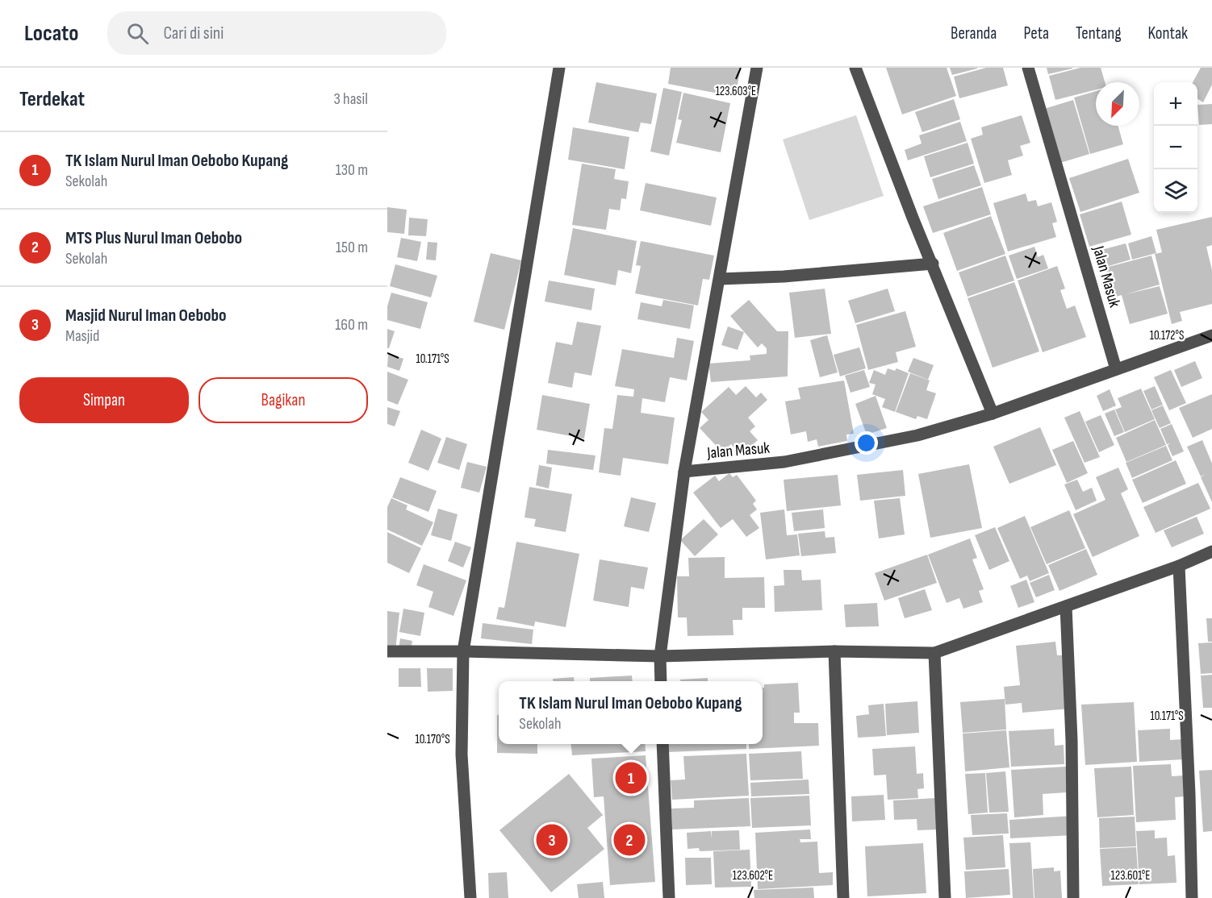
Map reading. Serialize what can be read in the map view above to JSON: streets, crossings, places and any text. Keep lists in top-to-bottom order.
{
  "streets": {
    "street": ["Jalan Masuk"]
  },
  "north": "bottom left",
  "page": {
    "header": "Locato",
    "search": "Cari di sini",
    "nav": [
      "Beranda",
      "Peta",
      "Tentang",
      "Kontak"
    ],
    "heading": ["Terdekat", "3 hasil"],
    "map_buttons": ["+", "−"],
    "list": [
      {
        "mark": "1",
        "name": "TK Islam Nurul Iman Oebobo Kupang",
        "note": "Sekolah",
        "value": "130 m"
      },
      {
        "mark": "2",
        "name": "MTS Plus Nurul Iman Oebobo",
        "note": "Sekolah",
        "value": "150 m"
      },
      {
        "mark": "3",
        "name": "Masjid Nurul Iman Oebobo",
        "note": "Masjid",
        "value": "160 m"
      }
    ],
    "buttons": ["Simpan", "Bagikan"],
    "popup": ["TK Islam Nurul Iman Oebobo Kupang", "Sekolah"],
    "pins": ["1", "2", "3"]
  },
  "coordinates": [
    "123.603°E",
    "10.172°S",
    "10.171°S",
    "10.170°S",
    "123.602°E",
    "123.601°E"
  ]
}
